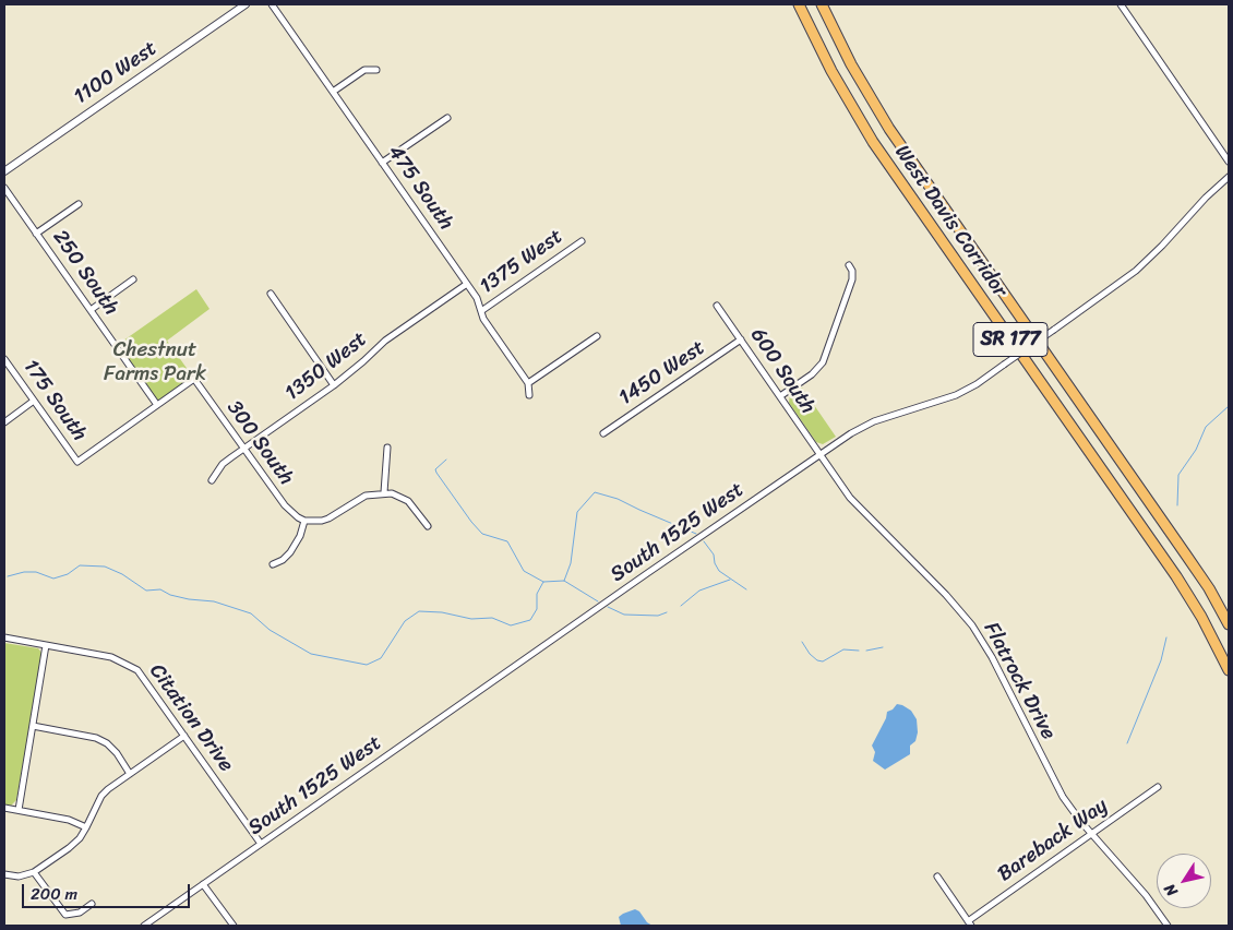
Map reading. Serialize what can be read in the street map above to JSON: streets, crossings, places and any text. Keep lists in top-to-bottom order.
{
  "streets": {
    "highway": ["West Davis Corridor", "SR 177"],
    "street": [
      "1100 West",
      "475 South",
      "1375 West",
      "250 South",
      "1350 West",
      "600 South",
      "1450 West",
      "175 South",
      "300 South",
      "South 1525 West",
      "Flatrock Drive",
      "Citation Drive",
      "Bareback Way"
    ]
  },
  "crossings": [
    ["475 South", "1375 West"],
    ["475 South", "1350 West"],
    ["250 South", "175 South"],
    ["250 South", "300 South"],
    ["1350 West", "300 South"],
    ["600 South", "1450 West"],
    ["600 South", "South 1525 West"],
    ["600 South", "Flatrock Drive"],
    ["175 South", "300 South"],
    ["South 1525 West", "Flatrock Drive"],
    ["South 1525 West", "Citation Drive"],
    ["Flatrock Drive", "Bareback Way"]
  ],
  "parks": ["Chestnut Farms Park"],
  "scale_bar": "200 m",
  "north": "bottom left"
}
